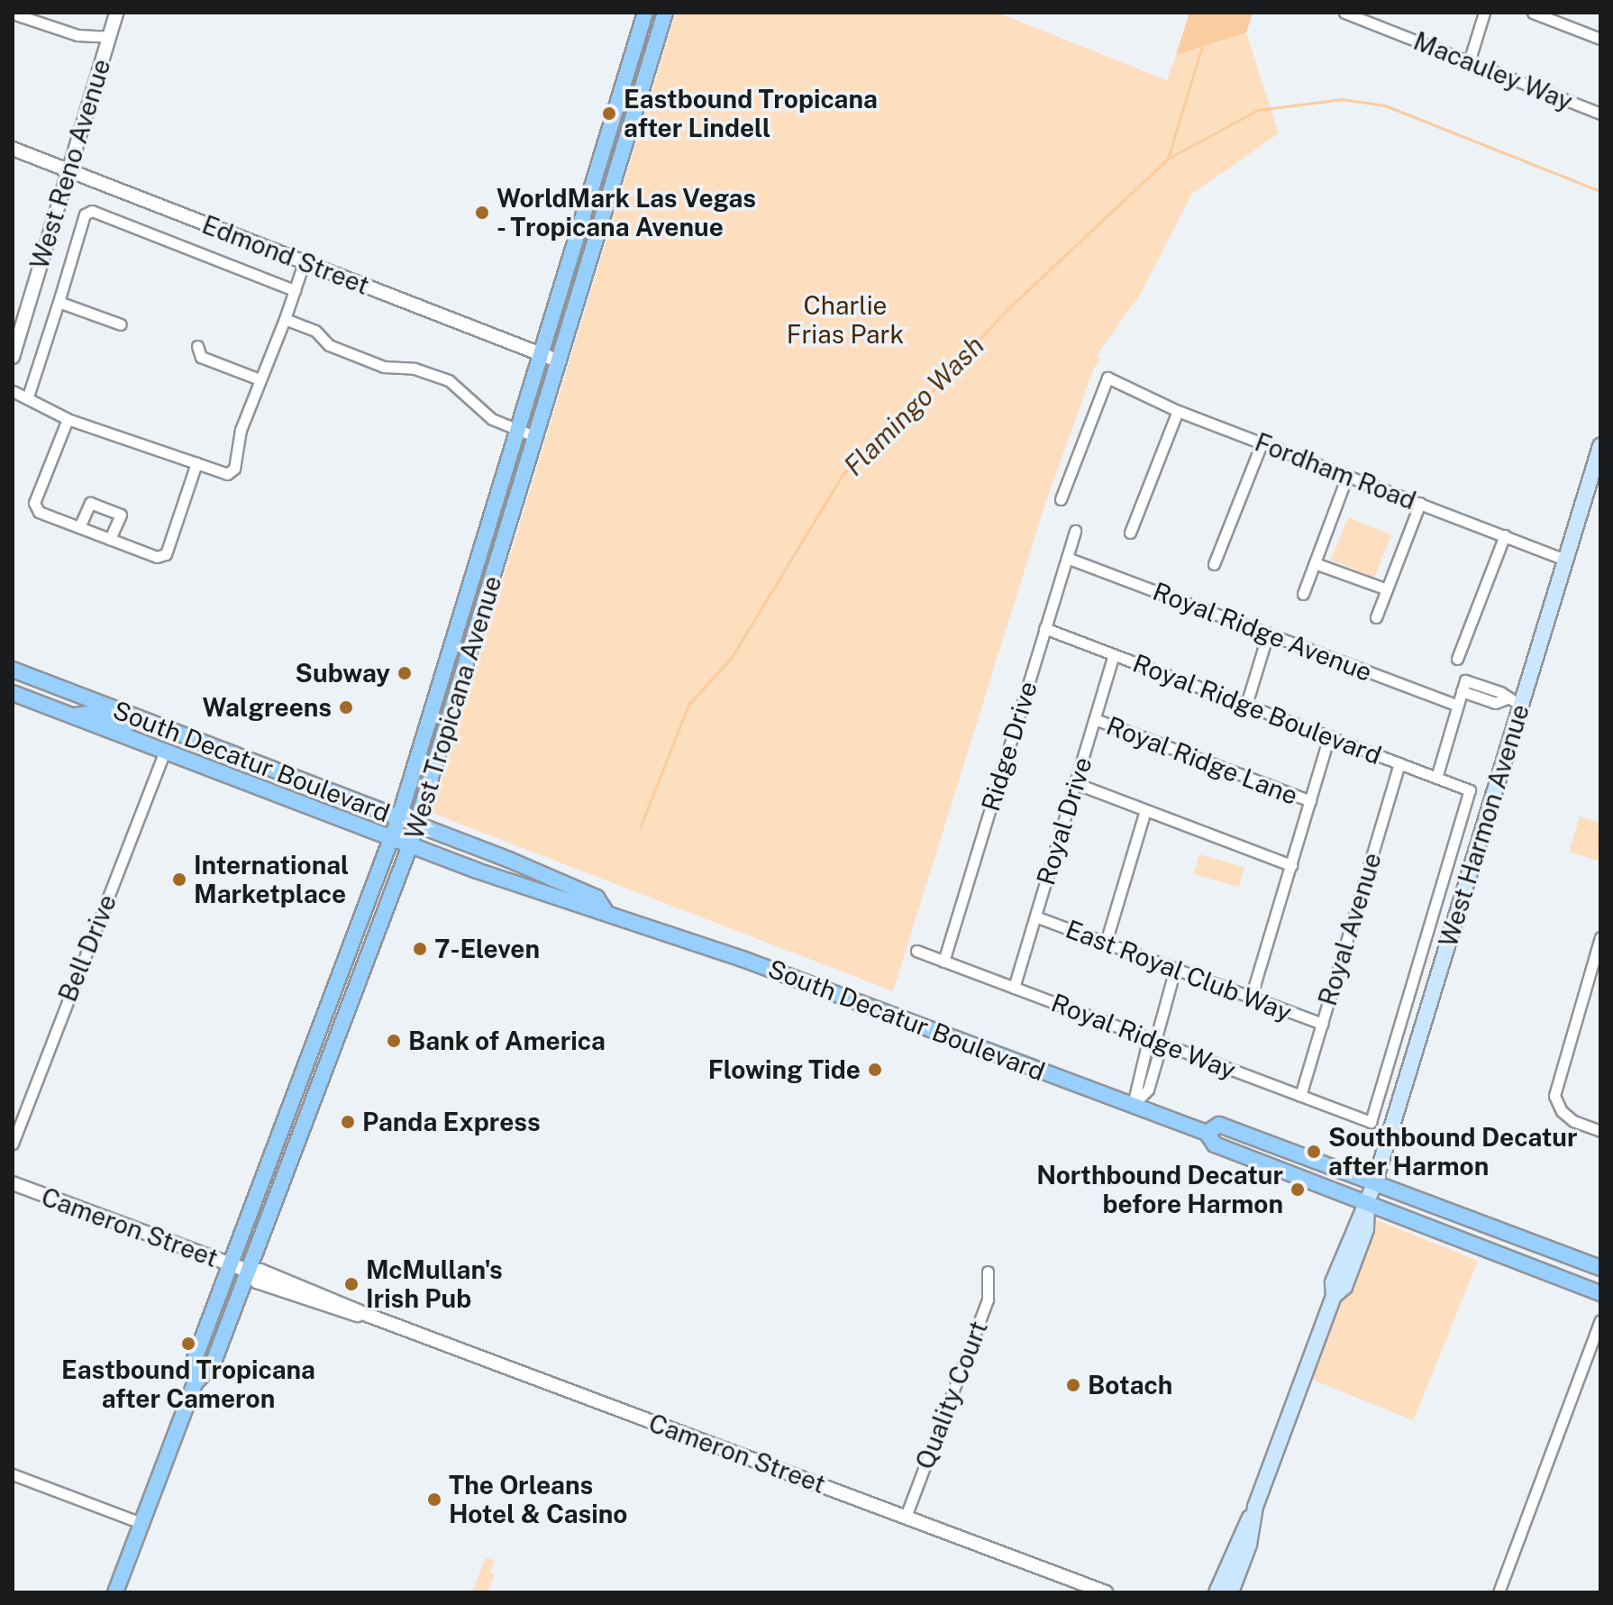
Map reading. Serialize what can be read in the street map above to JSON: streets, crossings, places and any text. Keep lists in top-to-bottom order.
{
  "streets": {
    "main road": ["West Tropicana Avenue", "South Decatur Boulevard", "West Harmon Avenue"],
    "street": [
      "Macauley Way",
      "West Reno Avenue",
      "Edmond Street",
      "Fordham Road",
      "Royal Ridge Avenue",
      "Royal Ridge Boulevard",
      "Ridge Drive",
      "Royal Ridge Lane",
      "Royal Drive",
      "Royal Avenue",
      "Bell Drive",
      "East Royal Club Way",
      "Royal Ridge Way",
      "Cameron Street",
      "Quality Court"
    ]
  },
  "crossings": [
    ["West Reno Avenue", "Edmond Street"],
    ["Edmond Street", "West Tropicana Avenue"],
    ["Fordham Road", "West Harmon Avenue"],
    ["Royal Ridge Avenue", "Ridge Drive"],
    ["West Tropicana Avenue", "South Decatur Boulevard"],
    ["West Tropicana Avenue", "Cameron Street"],
    ["Royal Ridge Boulevard", "Ridge Drive"],
    ["Royal Ridge Boulevard", "Royal Drive"],
    ["Royal Ridge Boulevard", "Royal Avenue"],
    ["Royal Ridge Boulevard", "Royal Ridge Way"],
    ["Ridge Drive", "Royal Ridge Way"],
    ["Royal Ridge Lane", "Royal Drive"],
    ["South Decatur Boulevard", "West Harmon Avenue"],
    ["South Decatur Boulevard", "Bell Drive"],
    ["Royal Drive", "East Royal Club Way"],
    ["Royal Drive", "Royal Ridge Way"],
    ["Royal Avenue", "East Royal Club Way"],
    ["Royal Avenue", "Royal Ridge Way"],
    ["Cameron Street", "Quality Court"]
  ],
  "water": ["Flamingo Wash"],
  "parks": ["Charlie Frias Park"],
  "places": [
    "Eastbound Tropicana after Lindell",
    "WorldMark Las Vegas - Tropicana Avenue",
    "Subway",
    "Walgreens",
    "International Marketplace",
    "7-Eleven",
    "Bank of America",
    "Flowing Tide",
    "Panda Express",
    "Southbound Decatur after Harmon",
    "Northbound Decatur before Harmon",
    "McMullan's Irish Pub",
    "Eastbound Tropicana after Cameron",
    "Botach",
    "The Orleans Hotel & Casino"
  ]
}
